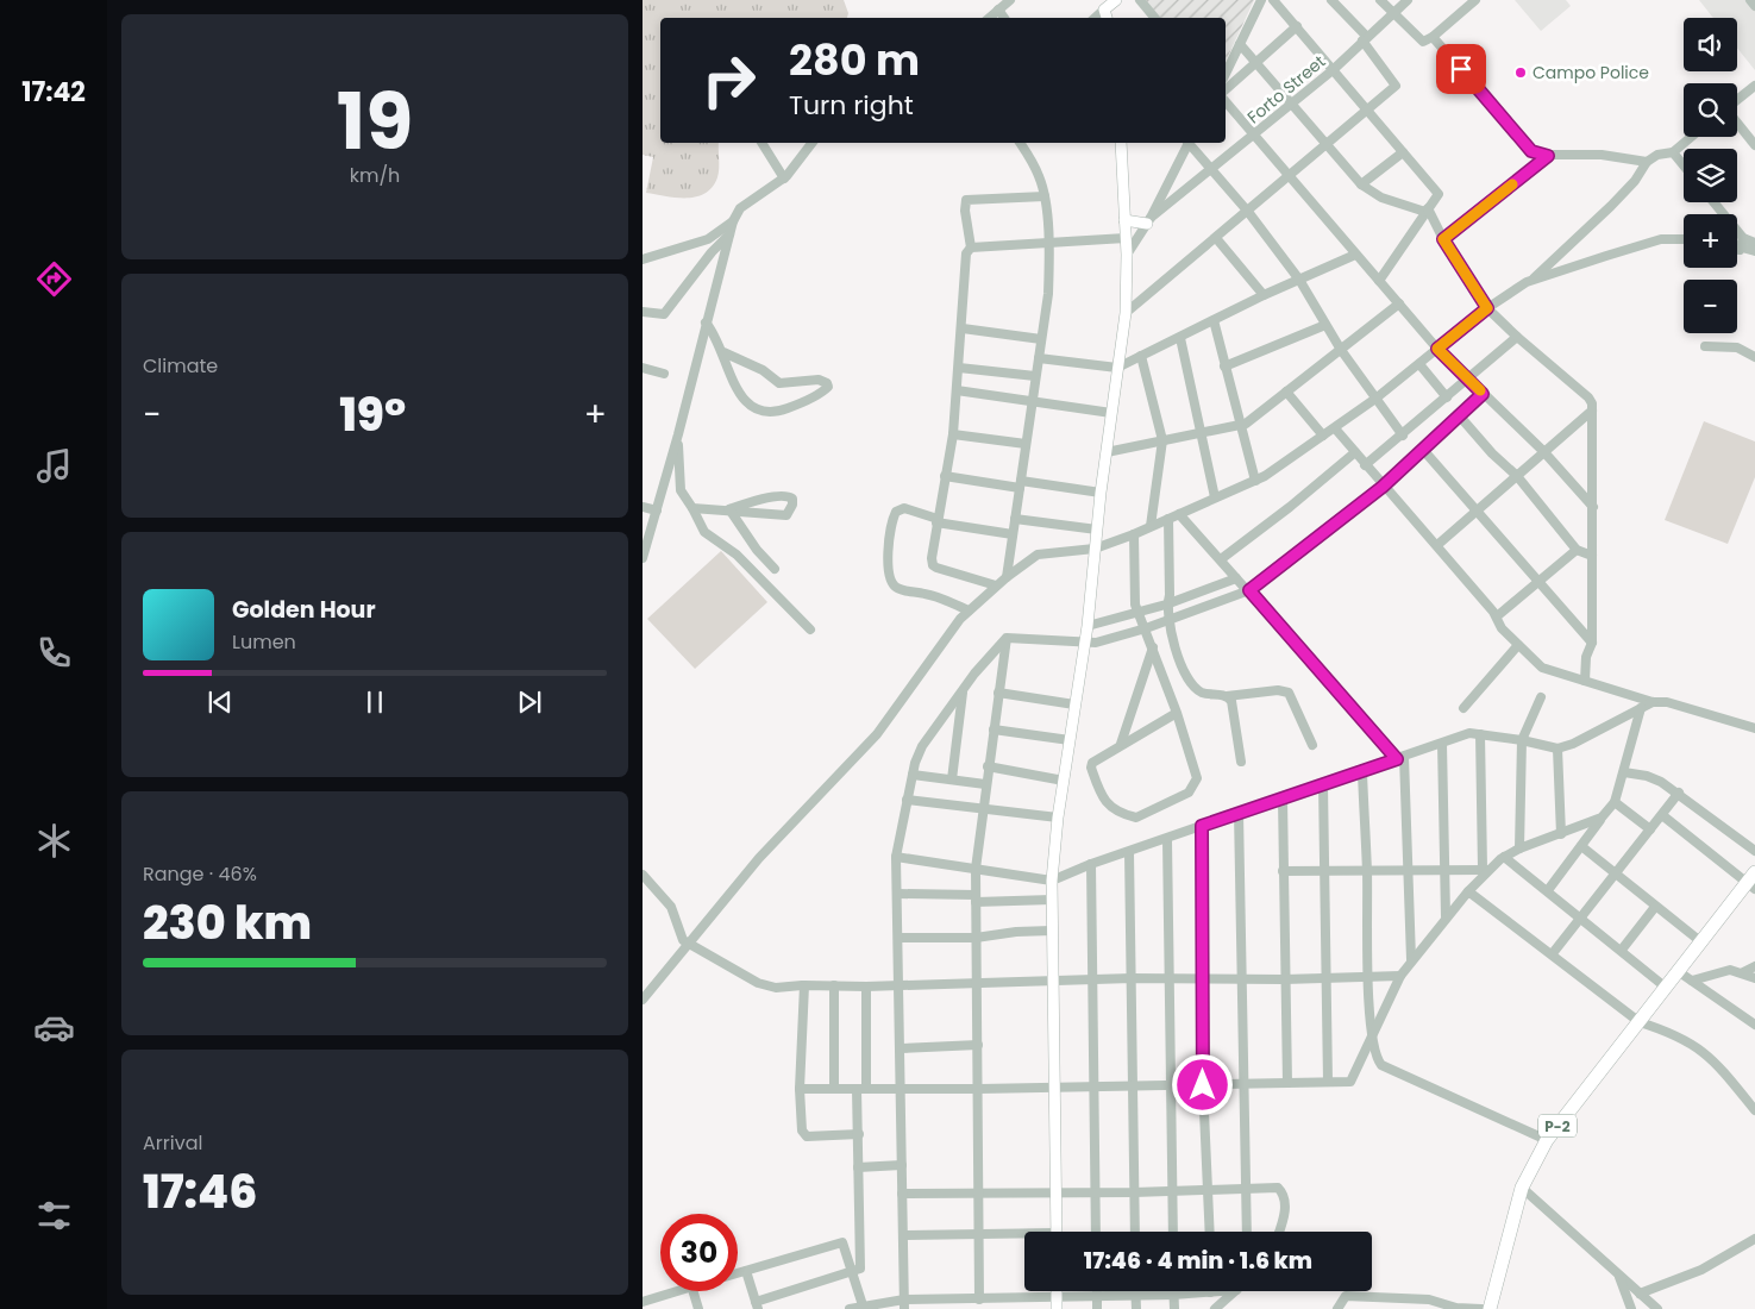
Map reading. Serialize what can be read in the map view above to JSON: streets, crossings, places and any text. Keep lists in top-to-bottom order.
{
  "streets": {
    "highway": ["P-2"],
    "street": ["Forto Street"]
  },
  "places": ["Campo Police"],
  "page": {
    "tabs": "17:42",
    "tile": [
      ["19", "km/h"],
      "Climate",
      ["Range · 46%", "230 km"],
      ["Arrival", "17:46"]
    ],
    "map_buttons": ["+", "−"],
    "turn": ["280 m", "Turn right"],
    "heat": ["−", "19°", "+"],
    "song": ["Golden Hour", "Lumen"],
    "limit": "30",
    "trip": "17:46 · 4 min · 1.6 km"
  }
}
